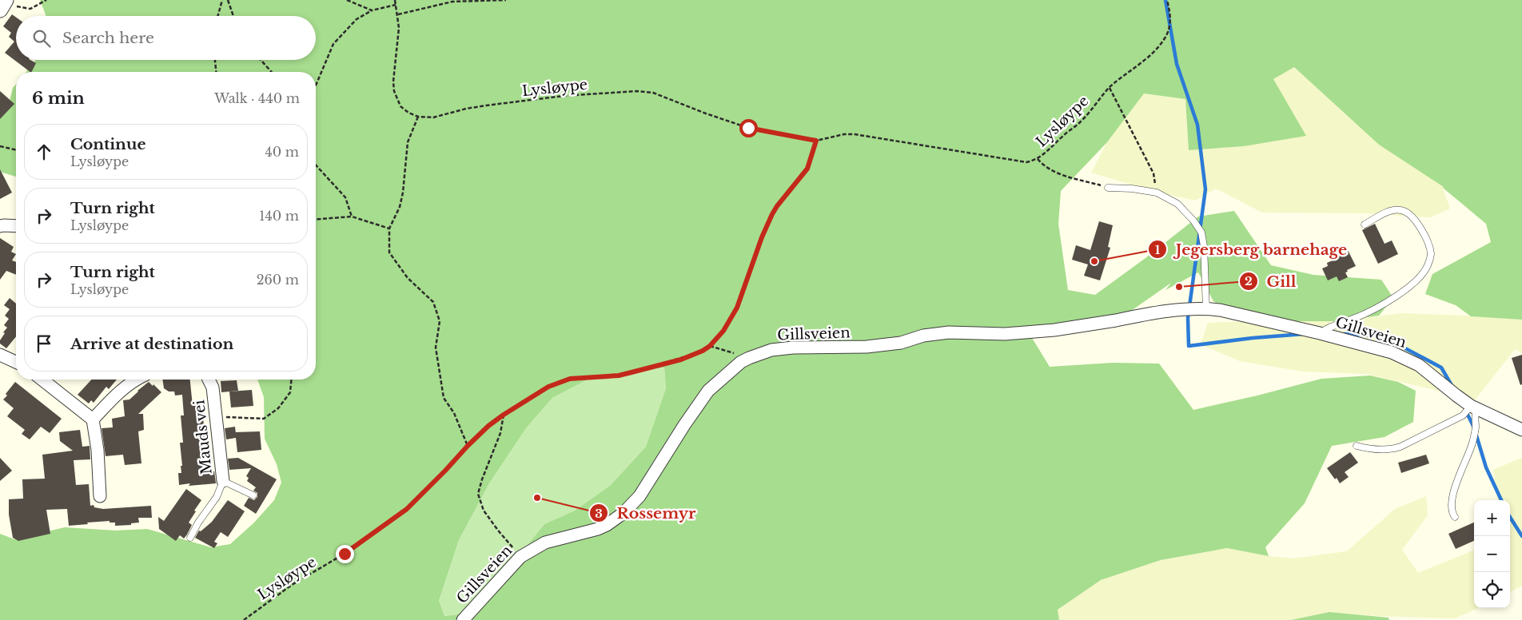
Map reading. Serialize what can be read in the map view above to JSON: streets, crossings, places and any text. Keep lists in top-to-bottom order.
{
  "streets": {
    "street": ["Gillsveien", "Mauds vei"],
    "path": ["Lysløype"]
  },
  "places": ["Jegersberg barnehage", "Gill", "Rossemyr"],
  "page": {
    "search": "Search here",
    "heading": ["6 min", "Walk · 440 m"],
    "list": [
      ["Continue", "Lysløype", "40 m"],
      ["Turn right", "Lysløype", "140 m"],
      ["Turn right", "Lysløype", "260 m"],
      "Arrive at destination"
    ],
    "map_buttons": ["+", "−"]
  }
}
